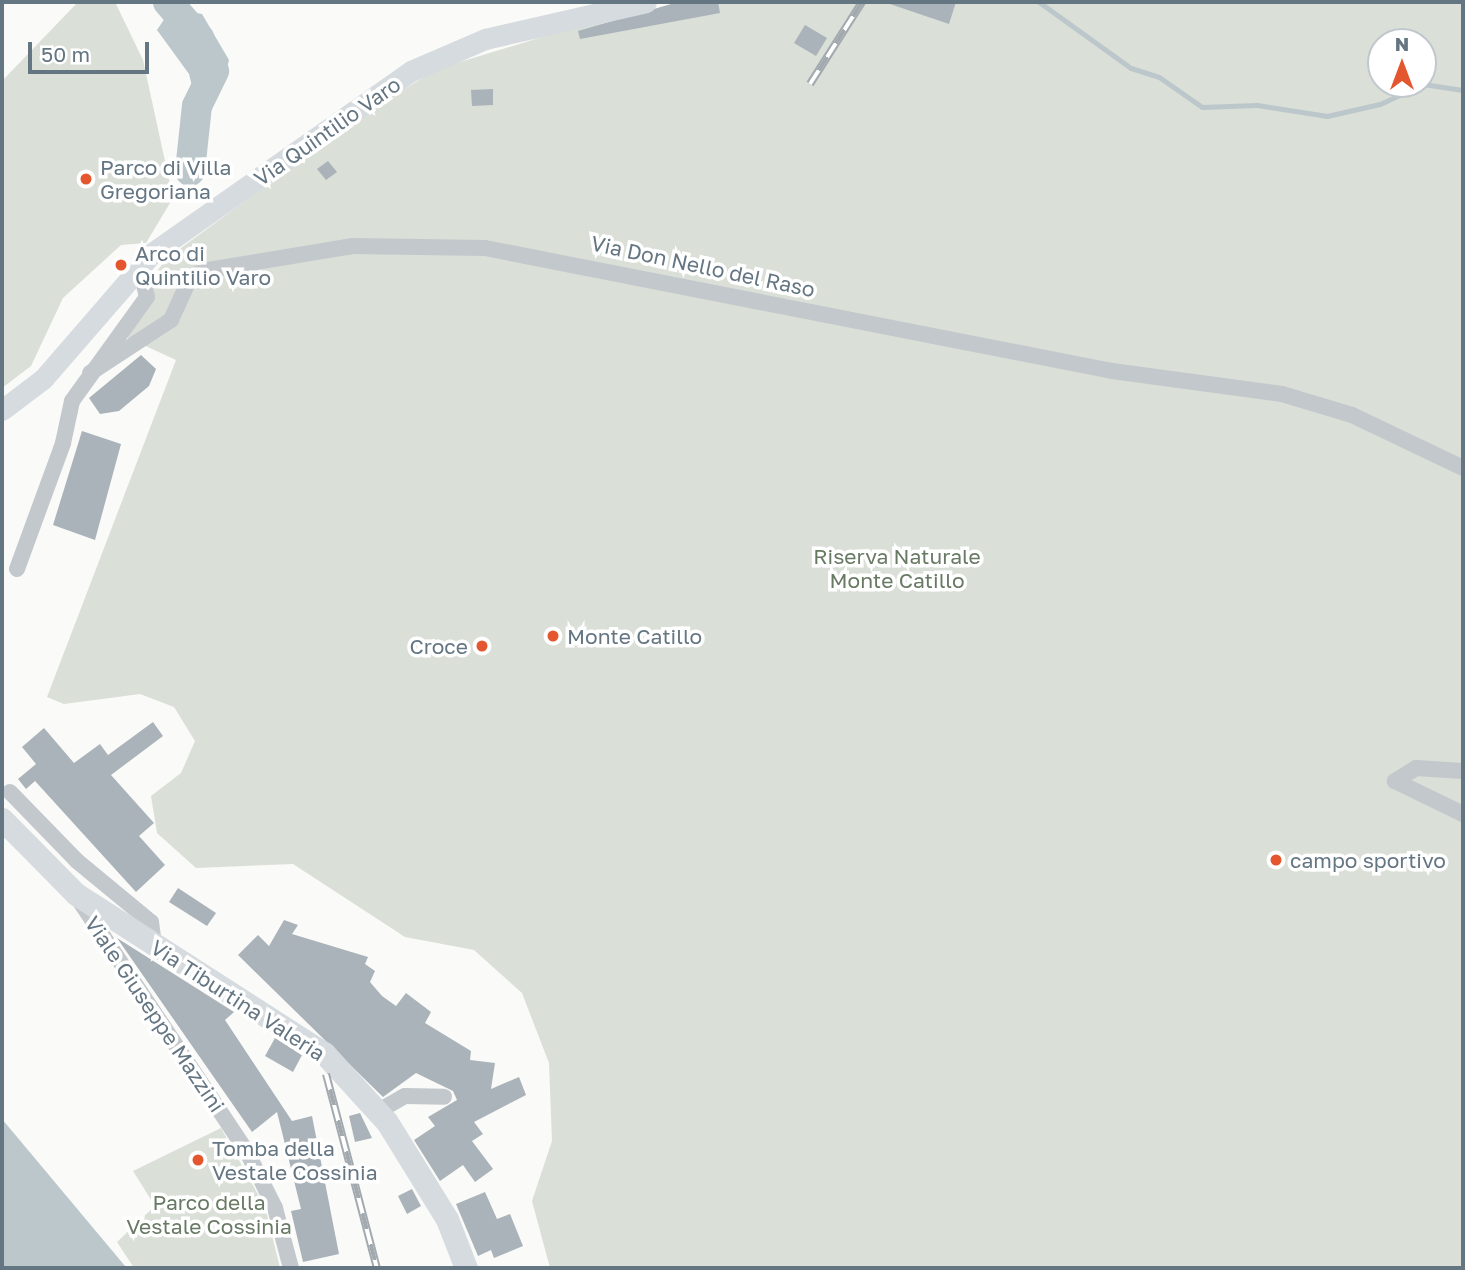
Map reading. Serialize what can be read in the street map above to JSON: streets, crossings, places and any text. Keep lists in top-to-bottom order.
{
  "streets": {
    "main road": ["Via Quintilio Varo", "Via Tiburtina Valeria", "Viale Giuseppe Mazzini"],
    "street": ["Via Don Nello del Raso"]
  },
  "crossings": [
    ["Via Tiburtina Valeria", "Viale Giuseppe Mazzini"]
  ],
  "parks": ["Riserva Naturale Monte Catillo", "Parco della Vestale Cossinia"],
  "places": [
    "Parco di Villa Gregoriana",
    "Arco di Quintilio Varo",
    "Monte Catillo",
    "Croce",
    "campo sportivo",
    "Tomba della Vestale Cossinia"
  ],
  "scale_bar": "50 m",
  "north": "top"
}
